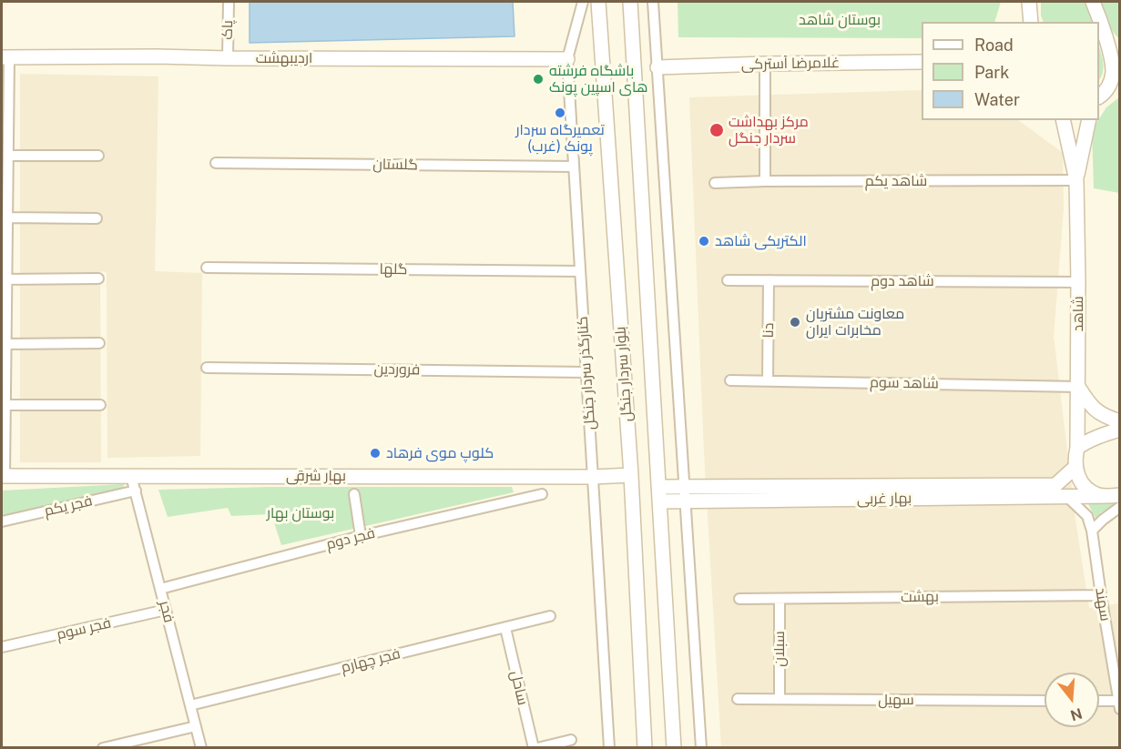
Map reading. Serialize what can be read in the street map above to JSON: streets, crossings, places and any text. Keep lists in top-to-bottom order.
{
  "streets": {
    "street": [
      "پاک",
      "اردیبهشت",
      "غلامرضا آسترکی",
      "گلستان",
      "شاهد یکم",
      "گلها",
      "شاهد دوم",
      "شاهد",
      "دنا",
      "فروردین",
      "کنارگذر سردار جنگل",
      "بلوار سردار جنگل",
      "شاهد سوم",
      "بهار شرقی",
      "بهار غربی",
      "فجر یکم",
      "فجر دوم",
      "بهشت",
      "سهند",
      "فجر",
      "فجر سوم",
      "سبلان",
      "فجر چهارم",
      "ساحل",
      "سهیل"
    ]
  },
  "crossings": [
    ["پاک", "اردیبهشت"],
    ["اردیبهشت", "کنارگذر سردار جنگل"],
    ["گلستان", "کنارگذر سردار جنگل"],
    ["شاهد یکم", "شاهد"],
    ["گلها", "کنارگذر سردار جنگل"],
    ["شاهد دوم", "شاهد"],
    ["شاهد دوم", "دنا"],
    ["شاهد", "شاهد سوم"],
    ["شاهد", "بهار غربی"],
    ["دنا", "شاهد سوم"],
    ["فروردین", "کنارگذر سردار جنگل"],
    ["کنارگذر سردار جنگل", "بهار شرقی"],
    ["بلوار سردار جنگل", "بهار شرقی"],
    ["بلوار سردار جنگل", "بهار غربی"],
    ["بهار شرقی", "فجر"],
    ["فجر یکم", "فجر"],
    ["فجر دوم", "فجر"],
    ["بهشت", "سهند"],
    ["بهشت", "سبلان"],
    ["فجر", "فجر سوم"],
    ["فجر", "فجر چهارم"],
    ["سبلان", "سهیل"],
    ["فجر چهارم", "ساحل"]
  ],
  "parks": ["بوستان شاهد", "بوستان بهار"],
  "places": [
    "باشگاه فرشته های اسپین پونک",
    "تعمیرگاه سردار پونک (غرب)",
    "مرکز بهداشت سردار جنگل",
    "الکتریکی شاهد",
    "معاونت مشتریان مخابرات ایران",
    "کلوپ موی فرهاد"
  ],
  "legend": ["Road", "Park", "Water"],
  "north": "bottom"
}
